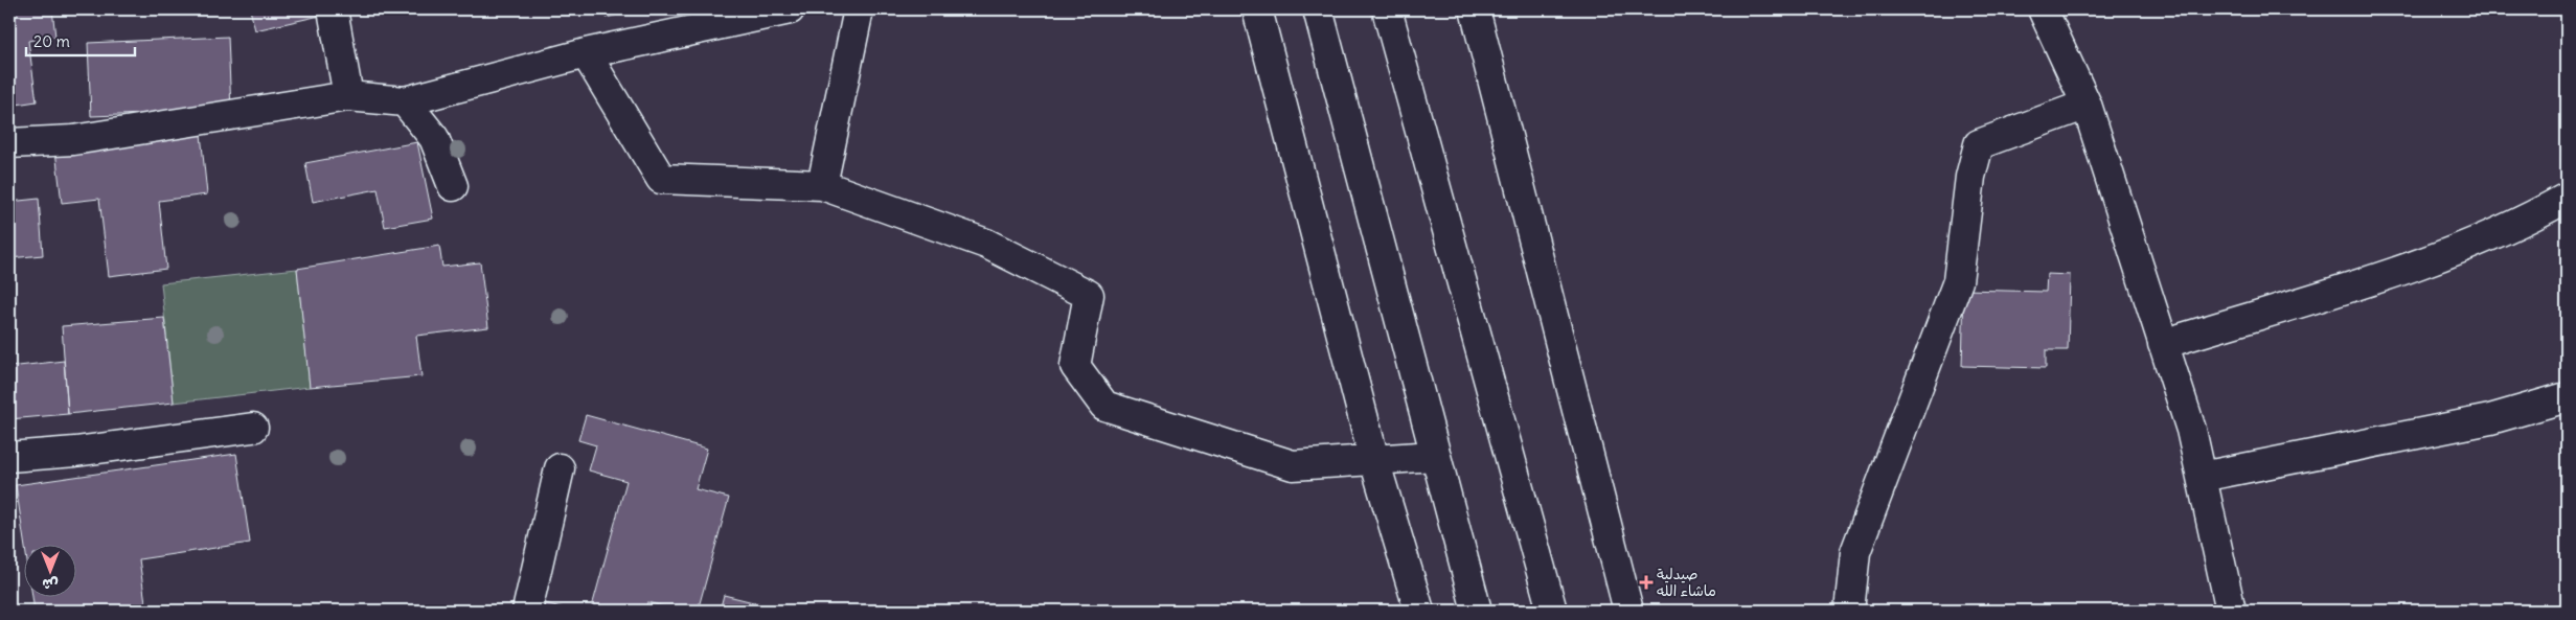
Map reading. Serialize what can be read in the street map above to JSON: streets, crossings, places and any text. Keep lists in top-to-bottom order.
{
  "places": {
    "health": ["صيدلية ماشاء الله"]
  },
  "scale_bar": "20 m",
  "north": "bottom"
}
